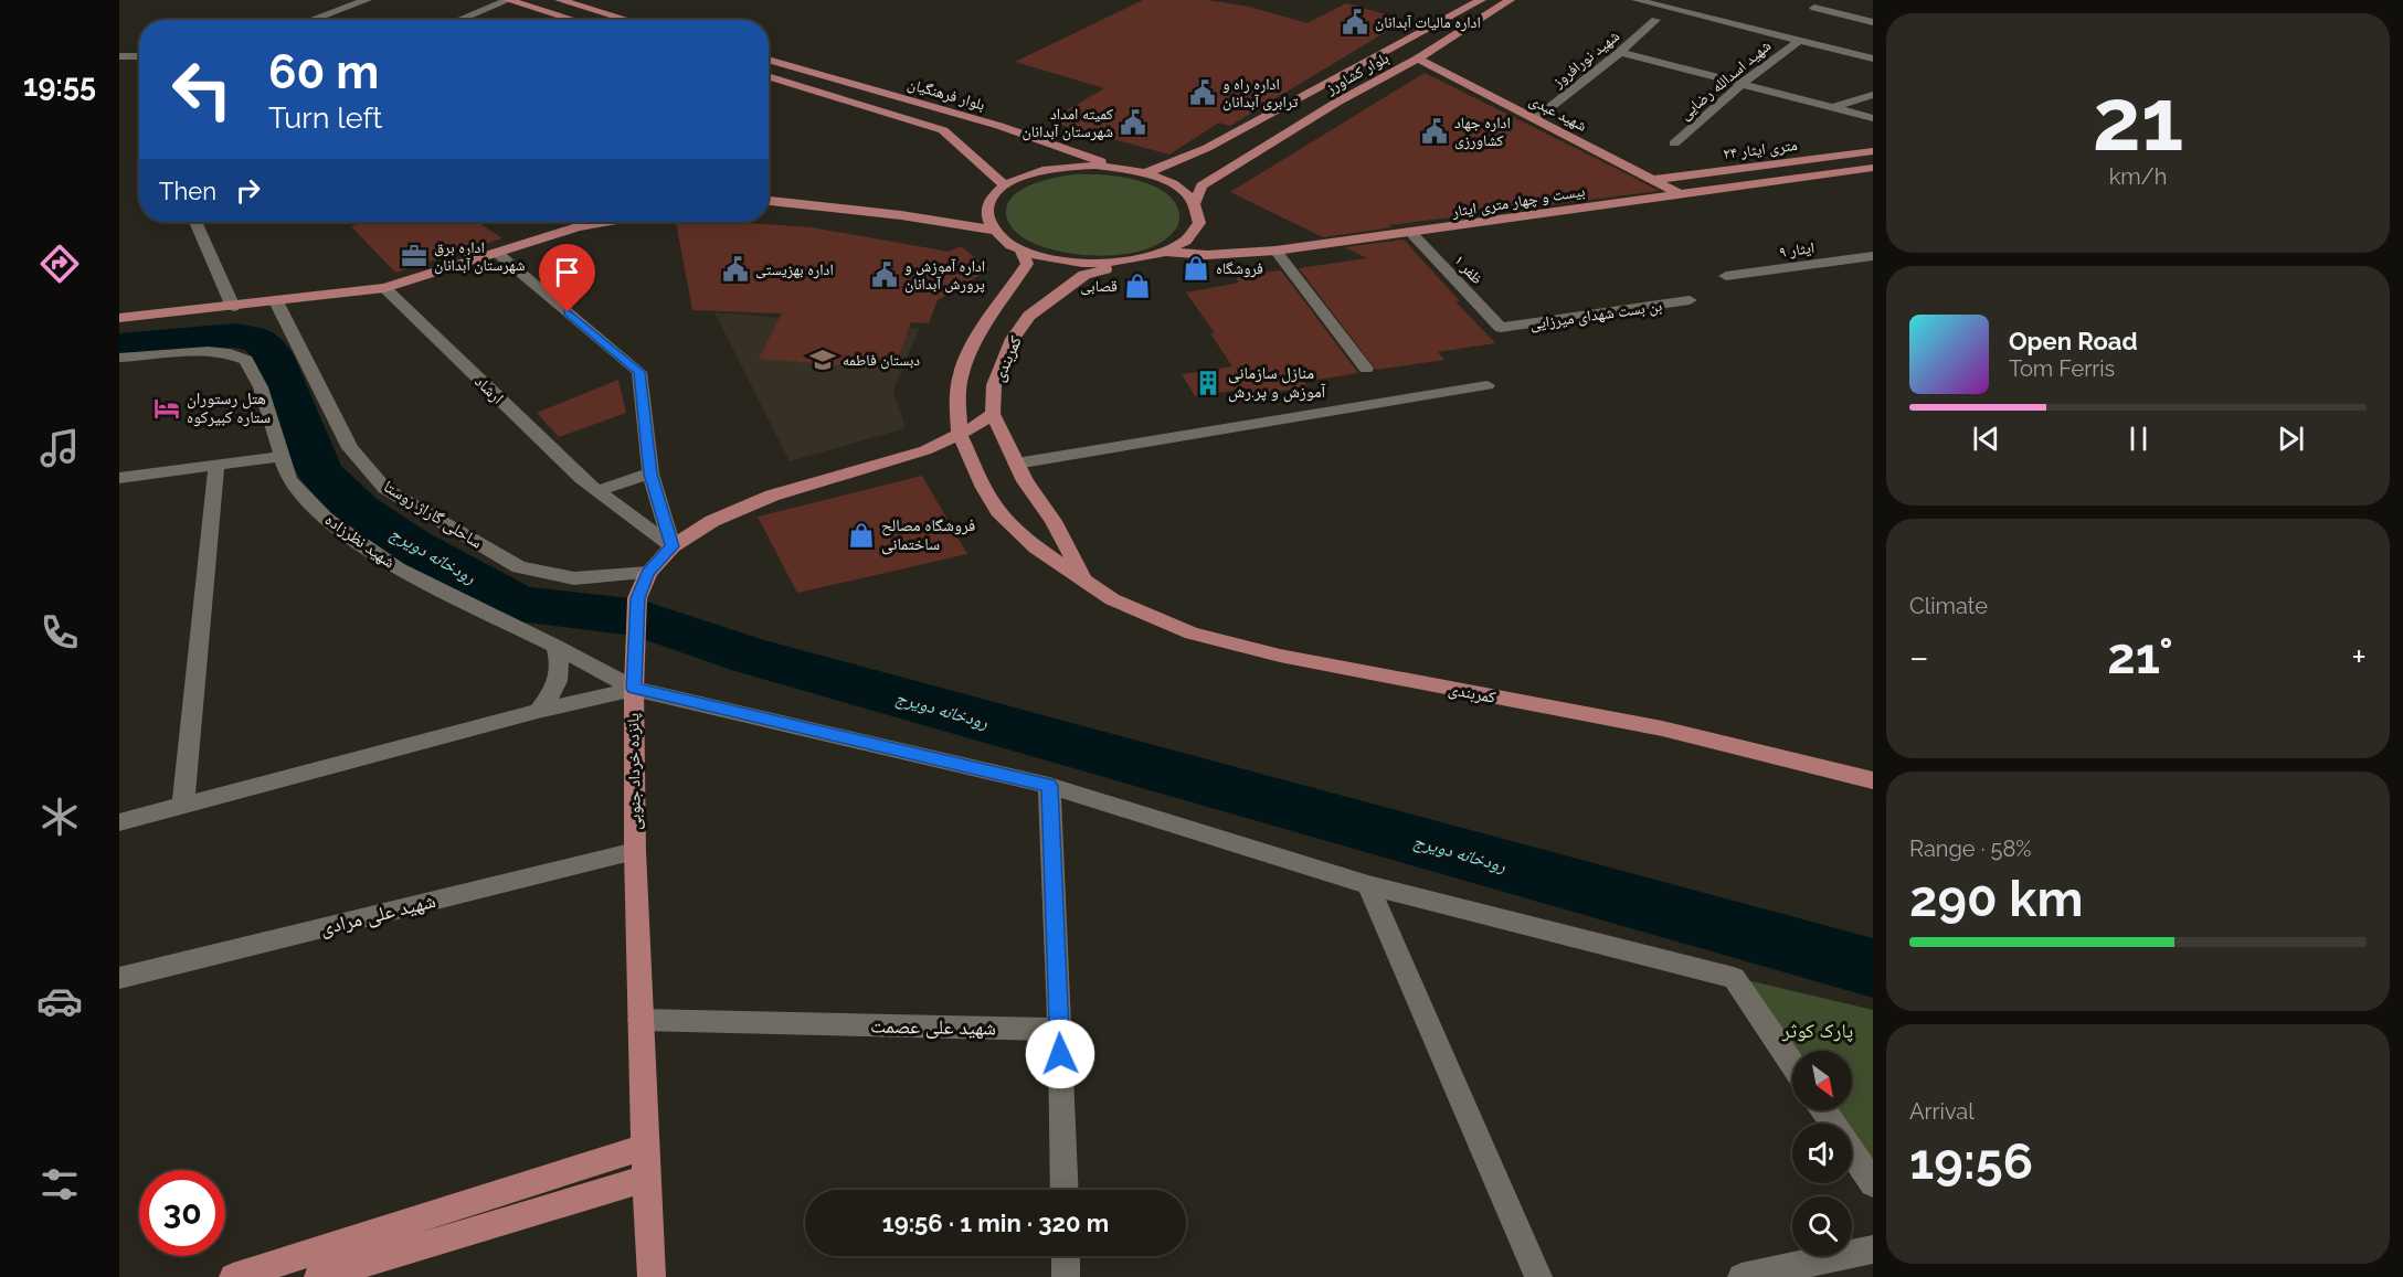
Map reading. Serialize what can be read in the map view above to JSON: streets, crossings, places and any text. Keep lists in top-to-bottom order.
{
  "streets": {
    "main road": [
      "بلوار کشاورز",
      "بلوار فرهنگیان",
      "شهید عبدی",
      "۲۴ متری ایثار",
      "بیست و چهار متری ایثار",
      "کمربندی",
      "پانزده خرداد جنوبی"
    ],
    "street": [
      "شهید نورافروز",
      "شهید اسدالله رضایی",
      "ایثار ۹",
      "ظفر ۱",
      "بن بست شهدای میرزایی",
      "ارشاد",
      "ساحلی گاراژ روستا",
      "شهید نظرزاده",
      "شهید علی مرادی",
      "شهید علی عصمت"
    ]
  },
  "crossings": [
    ["شهید نورافروز", "شهید عبدی"],
    ["بلوار کشاورز", "شهید عبدی"],
    ["شهید عبدی", "۲۴ متری ایثار"],
    ["شهید عبدی", "بیست و چهار متری ایثار"],
    ["بیست و چهار متری ایثار", "ظفر ۱"],
    ["ظفر ۱", "بن بست شهدای میرزایی"],
    ["کمربندی", "پانزده خرداد جنوبی"],
    ["ارشاد", "پانزده خرداد جنوبی"],
    ["ساحلی گاراژ روستا", "پانزده خرداد جنوبی"],
    ["شهید نظرزاده", "پانزده خرداد جنوبی"],
    ["پانزده خرداد جنوبی", "شهید علی مرادی"],
    ["پانزده خرداد جنوبی", "شهید علی عصمت"]
  ],
  "water": ["رودخانه دویرج"],
  "parks": ["پارک کوثر"],
  "places": {
    "public building": [
      "اداره مالیات آبدانان",
      "اداره راه و ترابری آبدانان",
      "کمیته امداد شهرستان آبدانان",
      "اداره جهاد کشاورزی",
      "اداره بهزیستی",
      "اداره آموزش و پرورش آبدانان"
    ],
    "office": ["اداره برق شهرستان آبدانان"],
    "shop": ["فروشگاه", "قصابی", "فروشگاه مصالح ساختمانی"],
    "school or university": ["دبستان فاطمه"],
    "building": ["منازل سازمانی آموزش و پر.رش"],
    "hotel": ["هتل رستوران ستاره کبیرکوه"]
  },
  "north": "bottom right",
  "page": {
    "tabs": "19:55",
    "tile": [
      ["21", "km/h"],
      "Climate",
      ["Range · 58%", "290 km"],
      ["Arrival", "19:56"]
    ],
    "turn": ["60 m", "Turn left"],
    "then": "Then",
    "song": ["Open Road", "Tom Ferris"],
    "heat": ["−", "21°", "+"],
    "limit": "30",
    "trip": "19:56 · 1 min · 320 m"
  }
}
